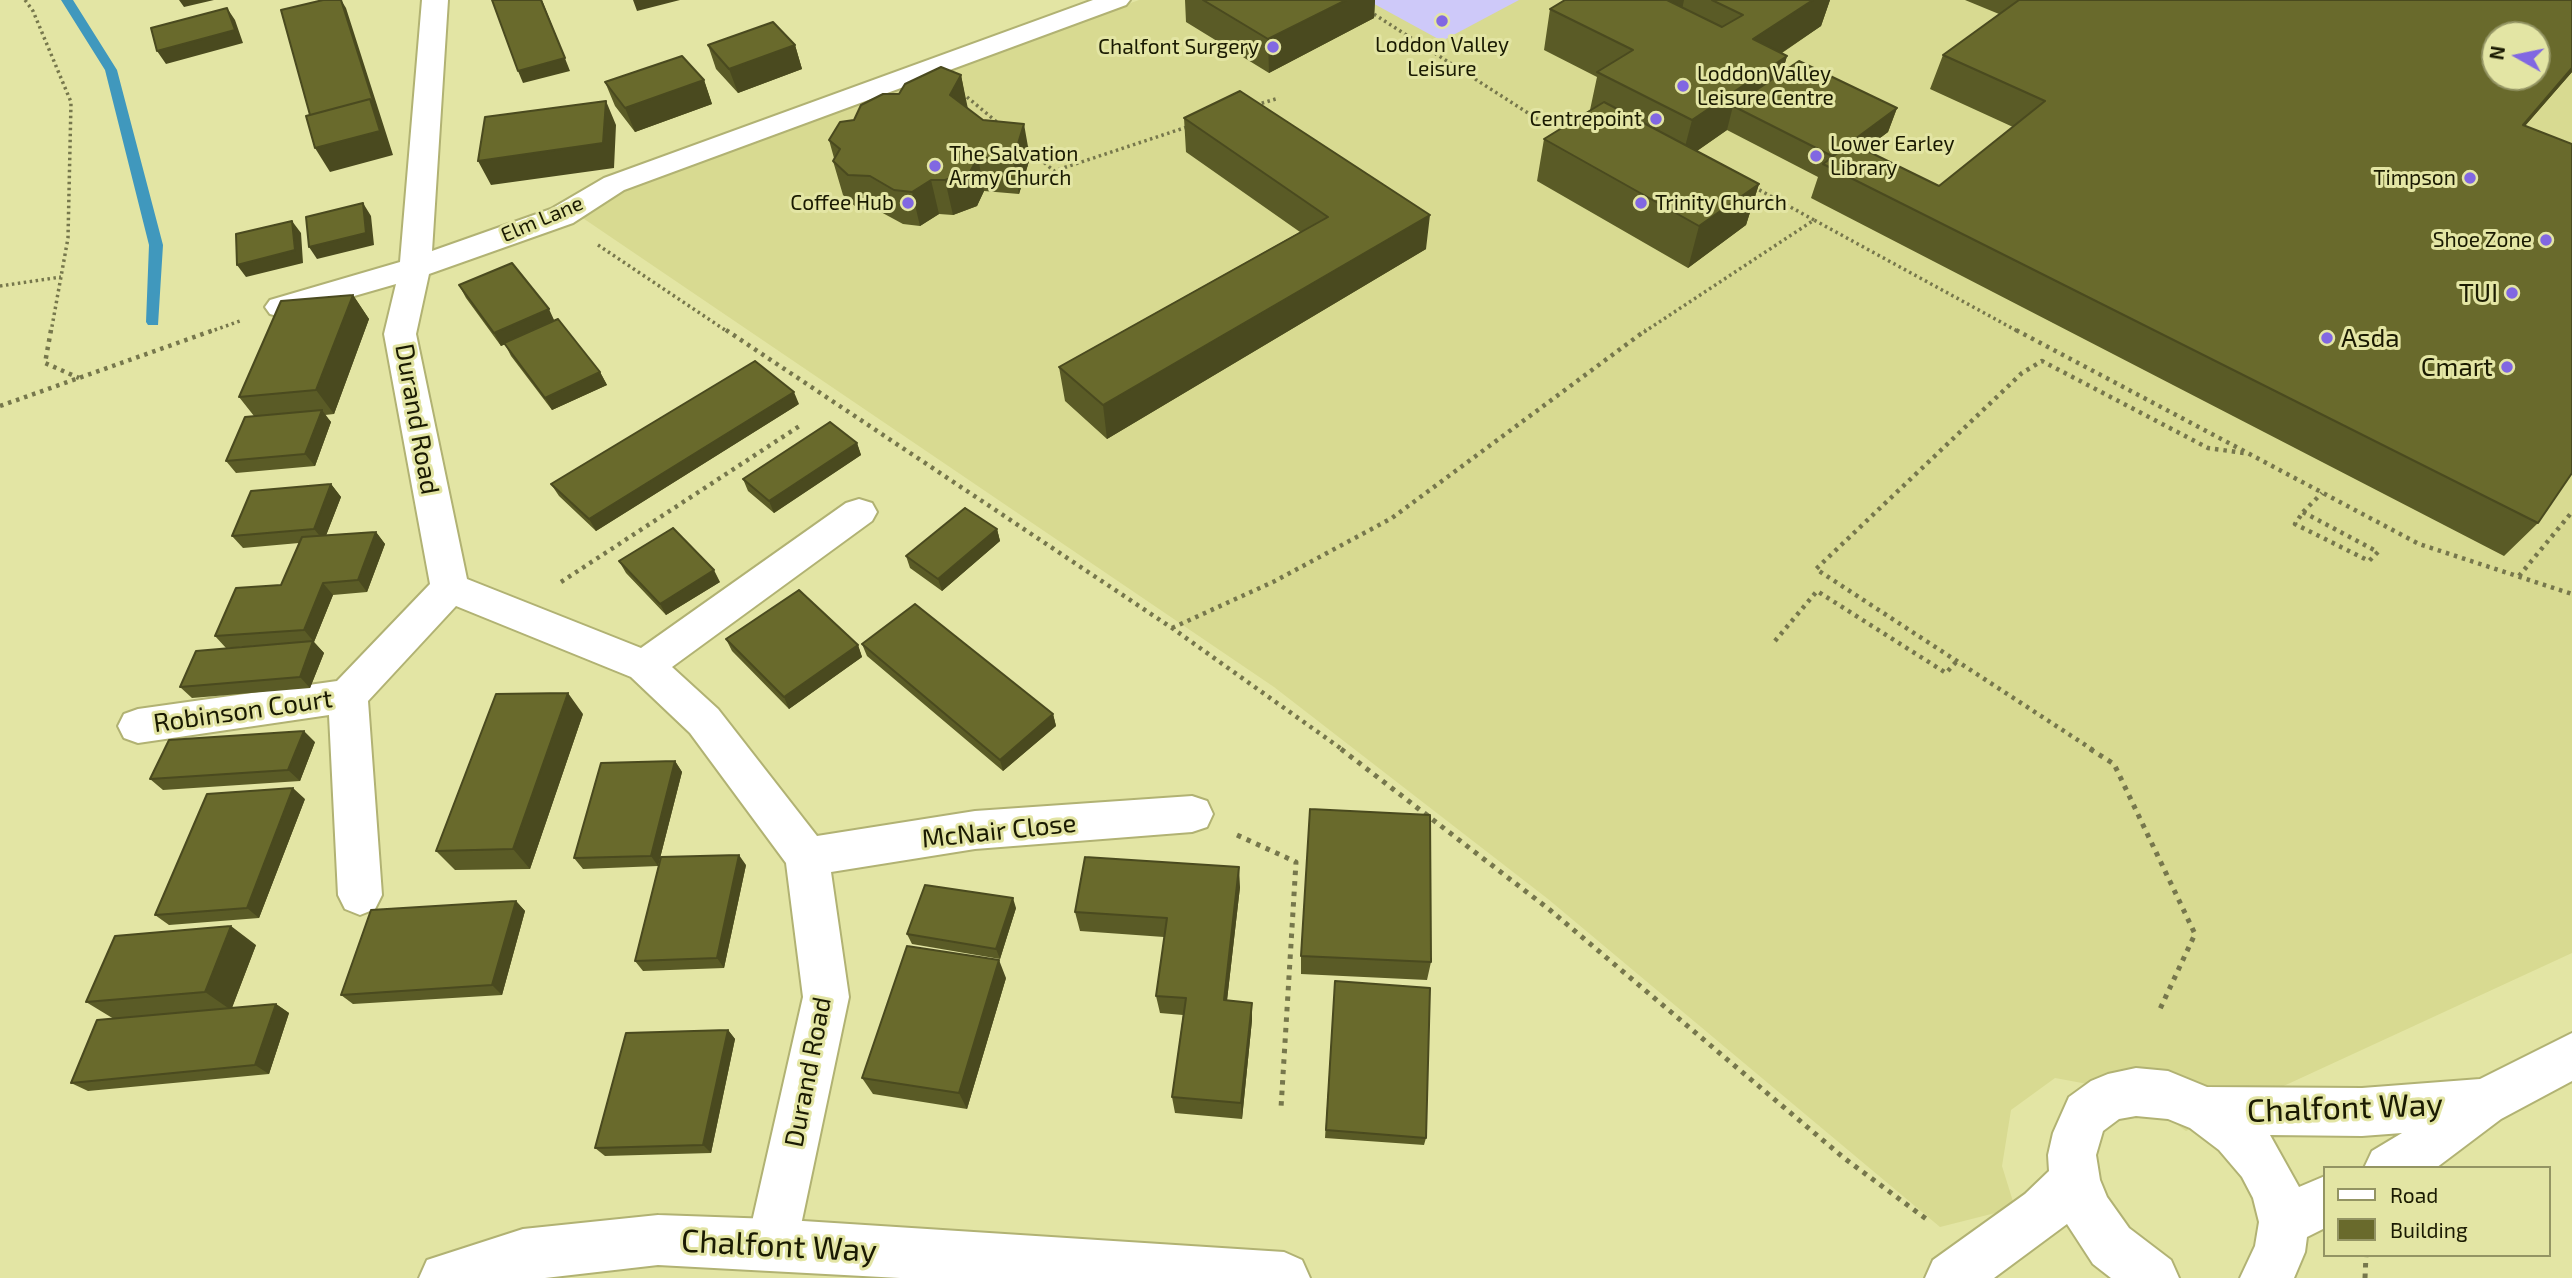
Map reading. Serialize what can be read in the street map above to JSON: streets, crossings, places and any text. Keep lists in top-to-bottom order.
{
  "streets": {
    "street": [
      "Elm Lane",
      "Durand Road",
      "Robinson Court",
      "McNair Close",
      "Chalfont Way"
    ]
  },
  "crossings": [
    ["Elm Lane", "Durand Road"],
    ["Durand Road", "Robinson Court"],
    ["Durand Road", "McNair Close"],
    ["Durand Road", "Chalfont Way"]
  ],
  "places": [
    "Loddon Valley Leisure",
    "Chalfont Surgery",
    "Loddon Valley Leisure Centre",
    "Centrepoint",
    "Lower Earley Library",
    "The Salvation Army Church",
    "Timpson",
    "Coffee Hub",
    "Trinity Church",
    "Shoe Zone",
    "TUI",
    "Asda",
    "Cmart"
  ],
  "legend": ["Road", "Building"],
  "north": "left"
}
